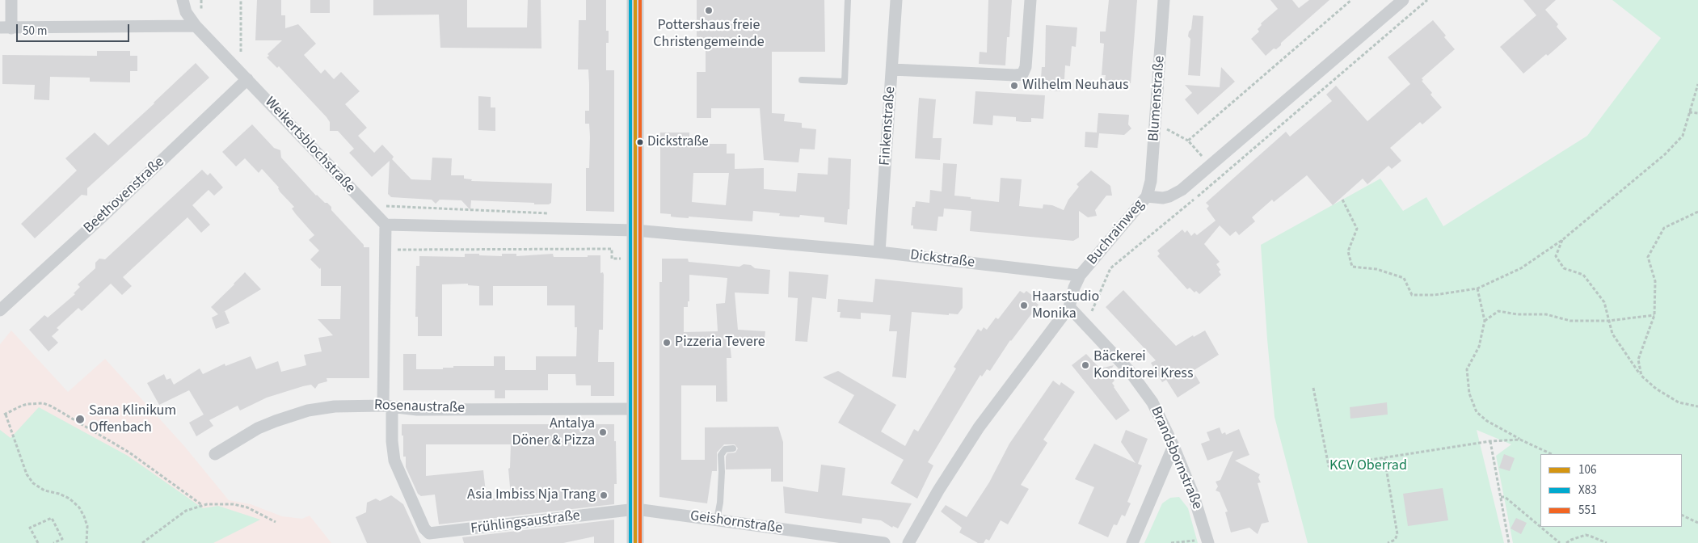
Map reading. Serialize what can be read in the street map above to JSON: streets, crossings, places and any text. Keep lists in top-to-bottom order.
{
  "streets": {
    "street": [
      "Blumenstraße",
      "Finkenstraße",
      "Weikertsblochstraße",
      "Beethovenstraße",
      "Buchrainweg",
      "Dickstraße",
      "Rosenaustraße",
      "Brandsbornstraße",
      "Frühlingsaustraße",
      "Geishornstraße"
    ]
  },
  "crossings": [
    ["Blumenstraße", "Buchrainweg"],
    ["Finkenstraße", "Dickstraße"],
    ["Weikertsblochstraße", "Beethovenstraße"],
    ["Weikertsblochstraße", "Frühlingsaustraße"],
    ["Buchrainweg", "Dickstraße"],
    ["Buchrainweg", "Brandsbornstraße"],
    ["Rosenaustraße", "Frühlingsaustraße"],
    ["Frühlingsaustraße", "Geishornstraße"]
  ],
  "parks": ["KGV Oberrad"],
  "places": [
    "Pottershaus freie Christengemeinde",
    "Wilhelm Neuhaus",
    "Dickstraße",
    "Haarstudio Monika",
    "Pizzeria Tevere",
    "Bäckerei Konditorei Kress",
    "Sana Klinikum Offenbach",
    "Antalya Döner & Pizza",
    "Asia Imbiss Nja Trang"
  ],
  "lines": ["transit line 106", "transit line X83", "transit line 551"],
  "legend": ["106", "X83", "551"],
  "scale_bar": "50 m"
}
